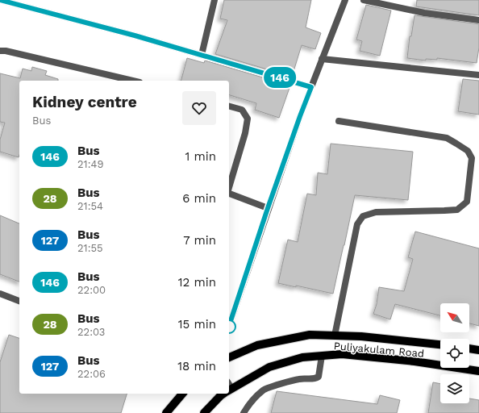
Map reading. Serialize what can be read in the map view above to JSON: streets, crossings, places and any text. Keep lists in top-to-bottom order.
{
  "streets": {
    "main road": ["Puliyakulam Road"]
  },
  "lines": ["bus line 146"],
  "north": "top left",
  "page": {
    "on_map": "146",
    "heading": ["Kidney centre", "Bus"],
    "list": [
      {
        "mark": "146",
        "name": "Bus",
        "note": "21:49",
        "value": "1 min"
      },
      {
        "mark": "28",
        "name": "Bus",
        "note": "21:54",
        "value": "6 min"
      },
      {
        "mark": "127",
        "name": "Bus",
        "note": "21:55",
        "value": "7 min"
      },
      {
        "mark": "146",
        "name": "Bus",
        "note": "22:00",
        "value": "12 min"
      },
      {
        "mark": "28",
        "name": "Bus",
        "note": "22:03",
        "value": "15 min"
      },
      {
        "mark": "127",
        "name": "Bus",
        "note": "22:06",
        "value": "18 min"
      }
    ]
  }
}
